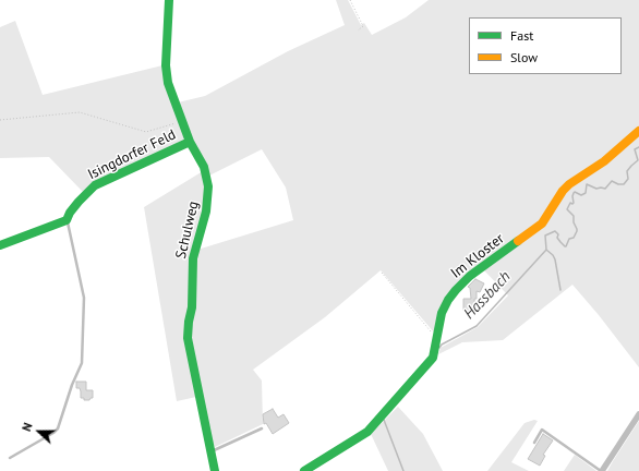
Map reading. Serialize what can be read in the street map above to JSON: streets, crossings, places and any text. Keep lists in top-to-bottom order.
{
  "streets": {
    "street": ["Isingdorfer Feld", "Schulweg", "Im Kloster"]
  },
  "crossings": [
    ["Isingdorfer Feld", "Schulweg"]
  ],
  "water": ["Hassbach"],
  "legend": ["Fast", "Slow"],
  "north": "left"
}
